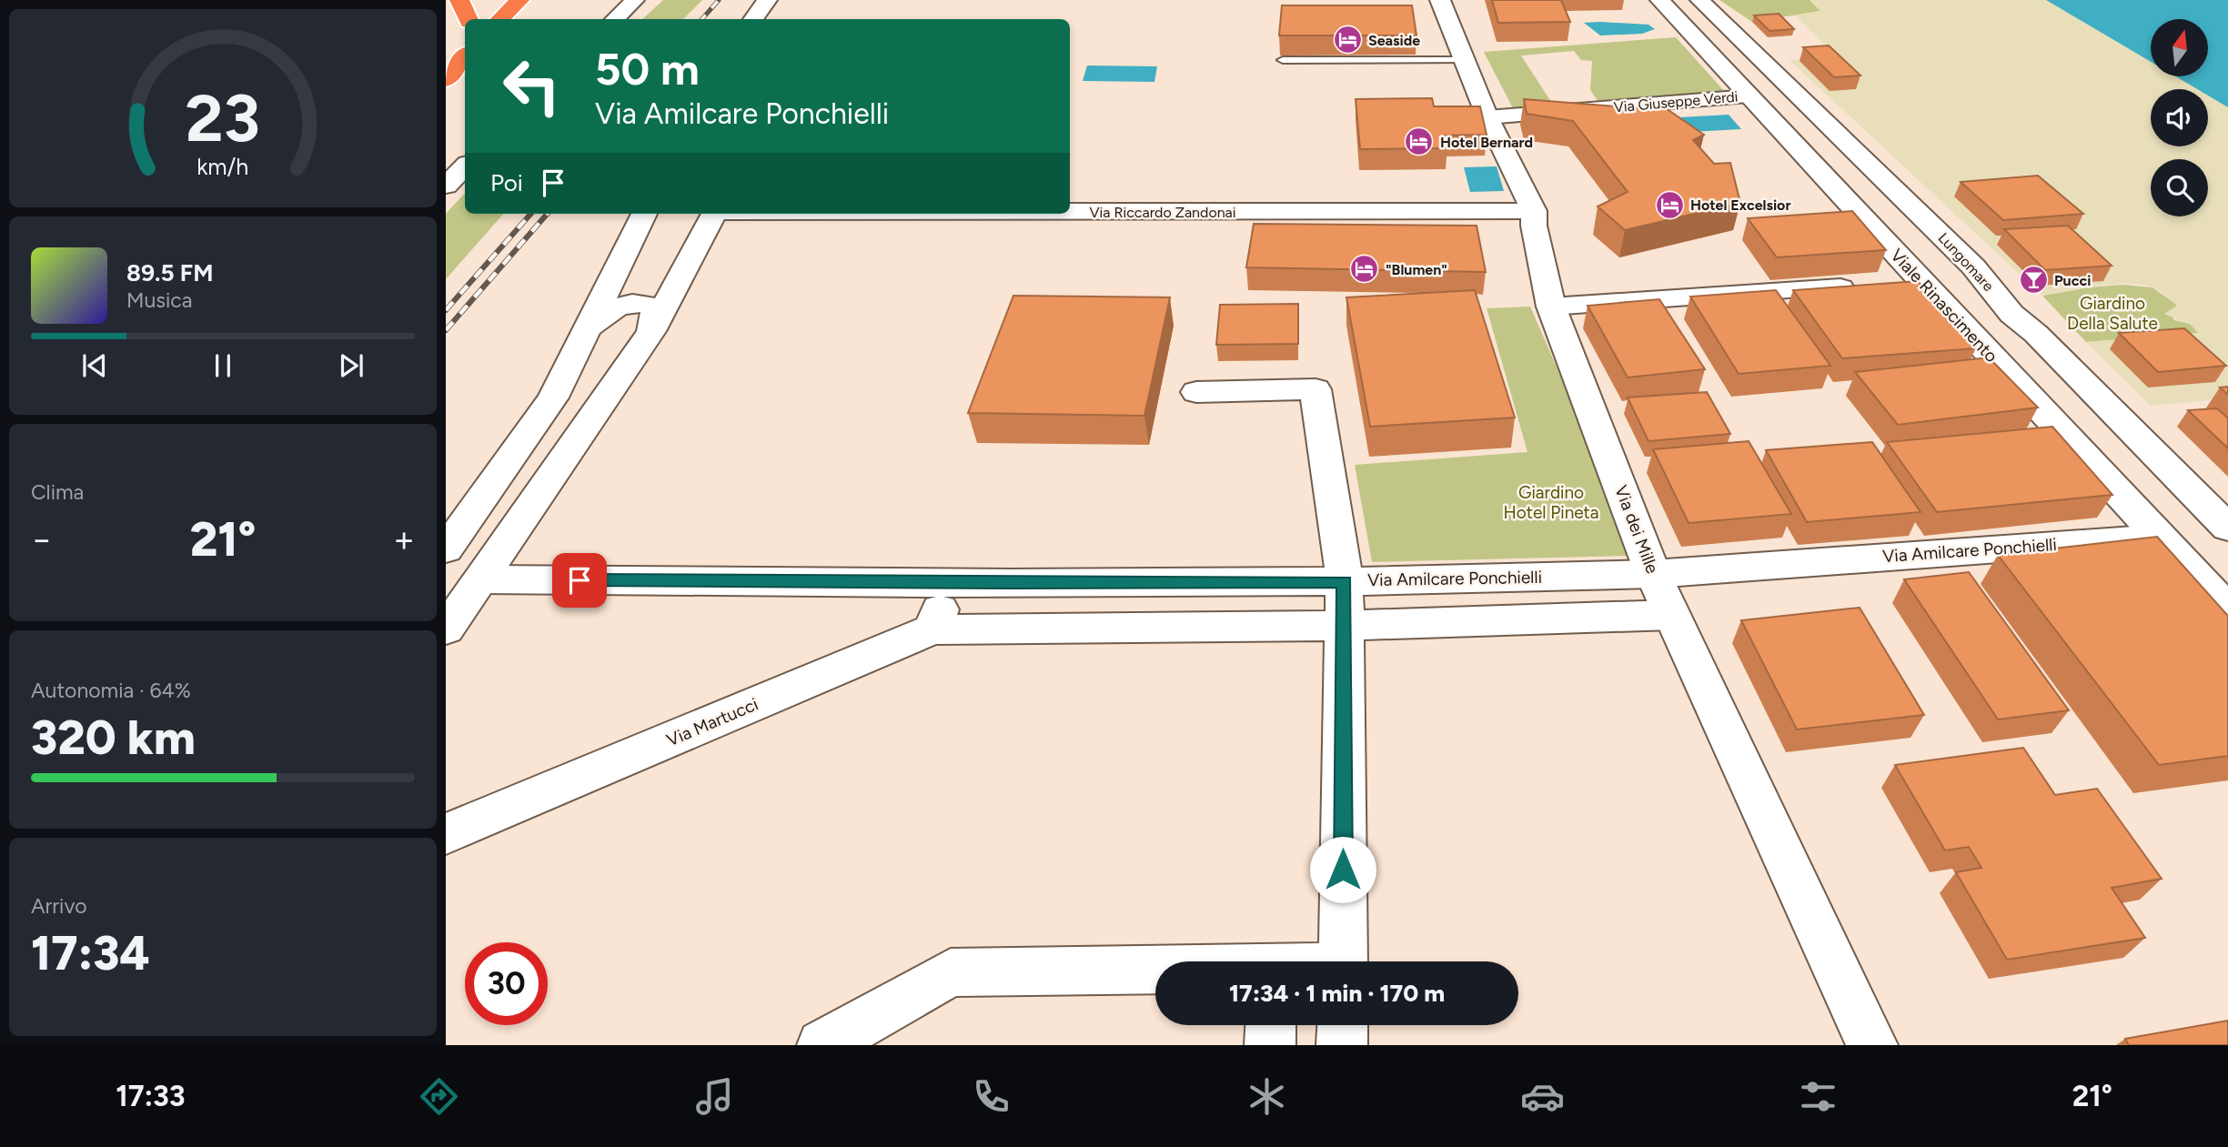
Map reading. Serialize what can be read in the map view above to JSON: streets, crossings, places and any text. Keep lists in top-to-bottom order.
{
  "streets": {
    "street": [
      "Via Giuseppe Verdi",
      "Via Riccardo Zandonai",
      "Lungomare",
      "Viale Rinascimento",
      "Via dei Mille",
      "Via Amilcare Ponchielli",
      "Via Martucci"
    ]
  },
  "crossings": [
    ["Via Giuseppe Verdi", "Viale Rinascimento"],
    ["Via Giuseppe Verdi", "Via dei Mille"],
    ["Via Riccardo Zandonai", "Via dei Mille"],
    ["Viale Rinascimento", "Via Amilcare Ponchielli"],
    ["Via dei Mille", "Via Amilcare Ponchielli"]
  ],
  "parks": ["Giardino Della Salute", "Giardino Hotel Pineta"],
  "places": {
    "hotel": [
      "Seaside",
      "Hotel Bernard",
      "Hotel Excelsior",
      "\"Blumen\""
    ],
    "bar": ["Pucci"]
  },
  "north": "top",
  "page": {
    "turn": ["50 m", "Via Amilcare Ponchielli"],
    "then": "Poi",
    "song": ["89.5 FM", "Musica"],
    "tile": [
      "Clima",
      ["Autonomia · 64%", "320 km"],
      ["Arrivo", "17:34"]
    ],
    "heat": ["−", "21°", "+"],
    "limit": "30",
    "trip": "17:34 · 1 min · 170 m",
    "tabs": ["17:33", "21°"],
    "gauge": ["23", "km/h"]
  }
}
